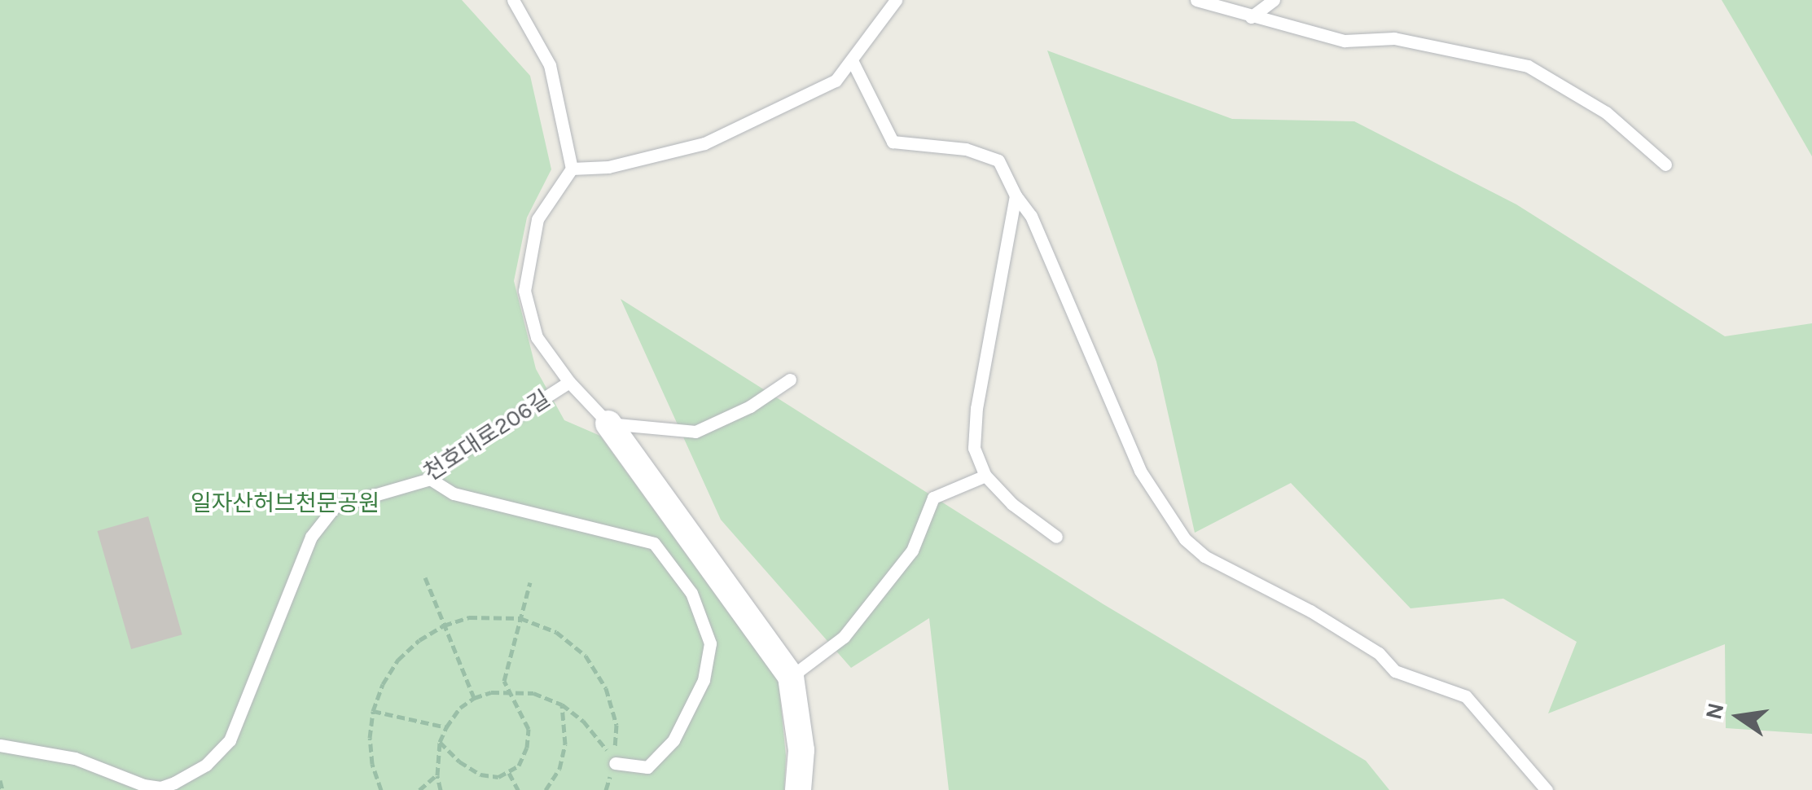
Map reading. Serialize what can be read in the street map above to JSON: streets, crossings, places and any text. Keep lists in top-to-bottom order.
{
  "streets": {
    "street": ["천호대로206길"]
  },
  "parks": ["일자산허브천문공원"],
  "north": "left"
}
